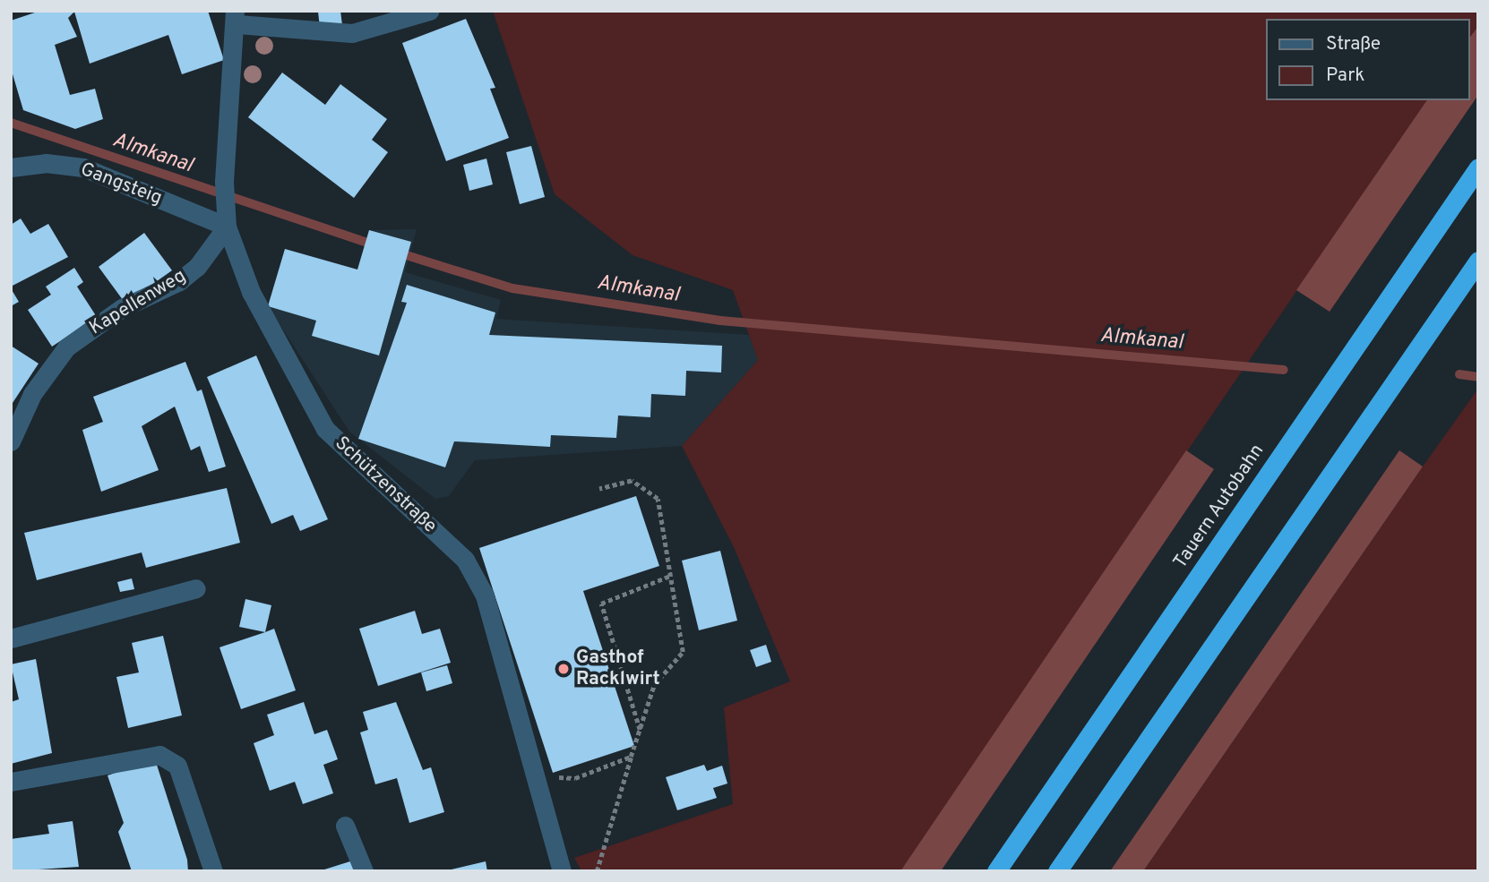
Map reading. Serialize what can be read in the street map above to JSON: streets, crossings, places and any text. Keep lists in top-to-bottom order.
{
  "streets": {
    "highway": ["Tauern Autobahn"],
    "street": ["Gangsteig", "Kapellenweg", "Schützenstraße"]
  },
  "crossings": [
    ["Gangsteig", "Kapellenweg"],
    ["Gangsteig", "Schützenstraße"],
    ["Kapellenweg", "Schützenstraße"]
  ],
  "water": ["Almkanal"],
  "places": ["Gasthof Racklwirt"],
  "legend": ["Straße", "Park"]
}
